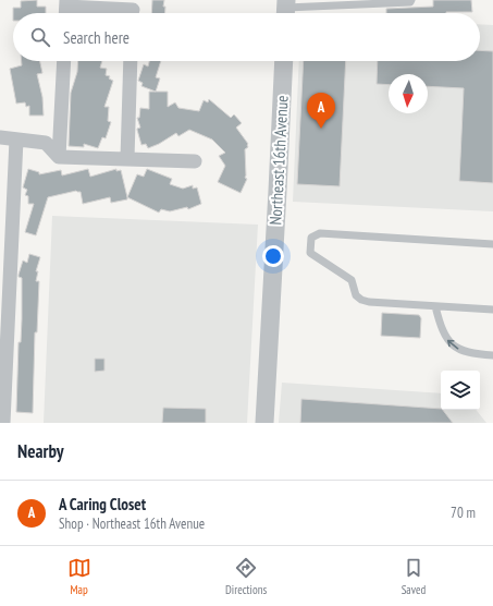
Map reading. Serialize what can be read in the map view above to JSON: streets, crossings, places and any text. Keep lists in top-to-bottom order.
{
  "streets": {
    "street": ["Northeast 16th Avenue"]
  },
  "north": "bottom",
  "page": {
    "search": "Search here",
    "pins": "A",
    "heading": "Nearby",
    "list": [
      {
        "mark": "A",
        "name": "A Caring Closet",
        "note": "Shop · Northeast 16th Avenue",
        "value": "70 m"
      }
    ],
    "nav": ["Map", "Directions", "Saved"]
  }
}
